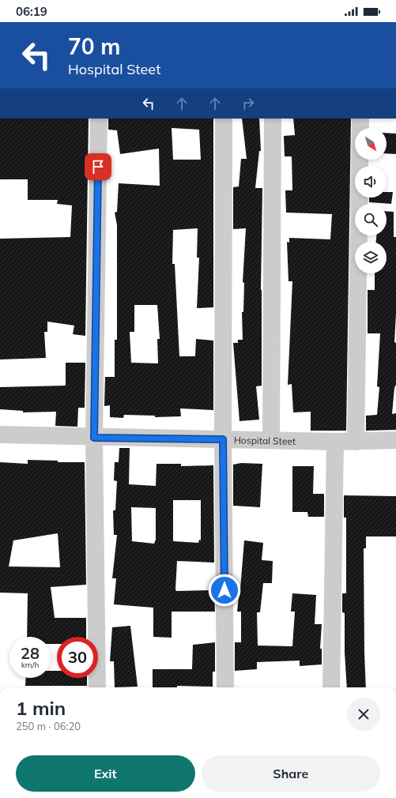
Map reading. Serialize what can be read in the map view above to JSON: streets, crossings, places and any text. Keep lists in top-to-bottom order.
{
  "streets": {
    "street": ["Hospital Steet"]
  },
  "north": "bottom right",
  "page": {
    "status": "06:19",
    "turn": ["70 m", "Hospital Steet"],
    "speed": "28 km/h",
    "limit": "30",
    "heading": ["1 min", "250 m · 06:20"],
    "buttons": ["Exit", "Share"]
  }
}
